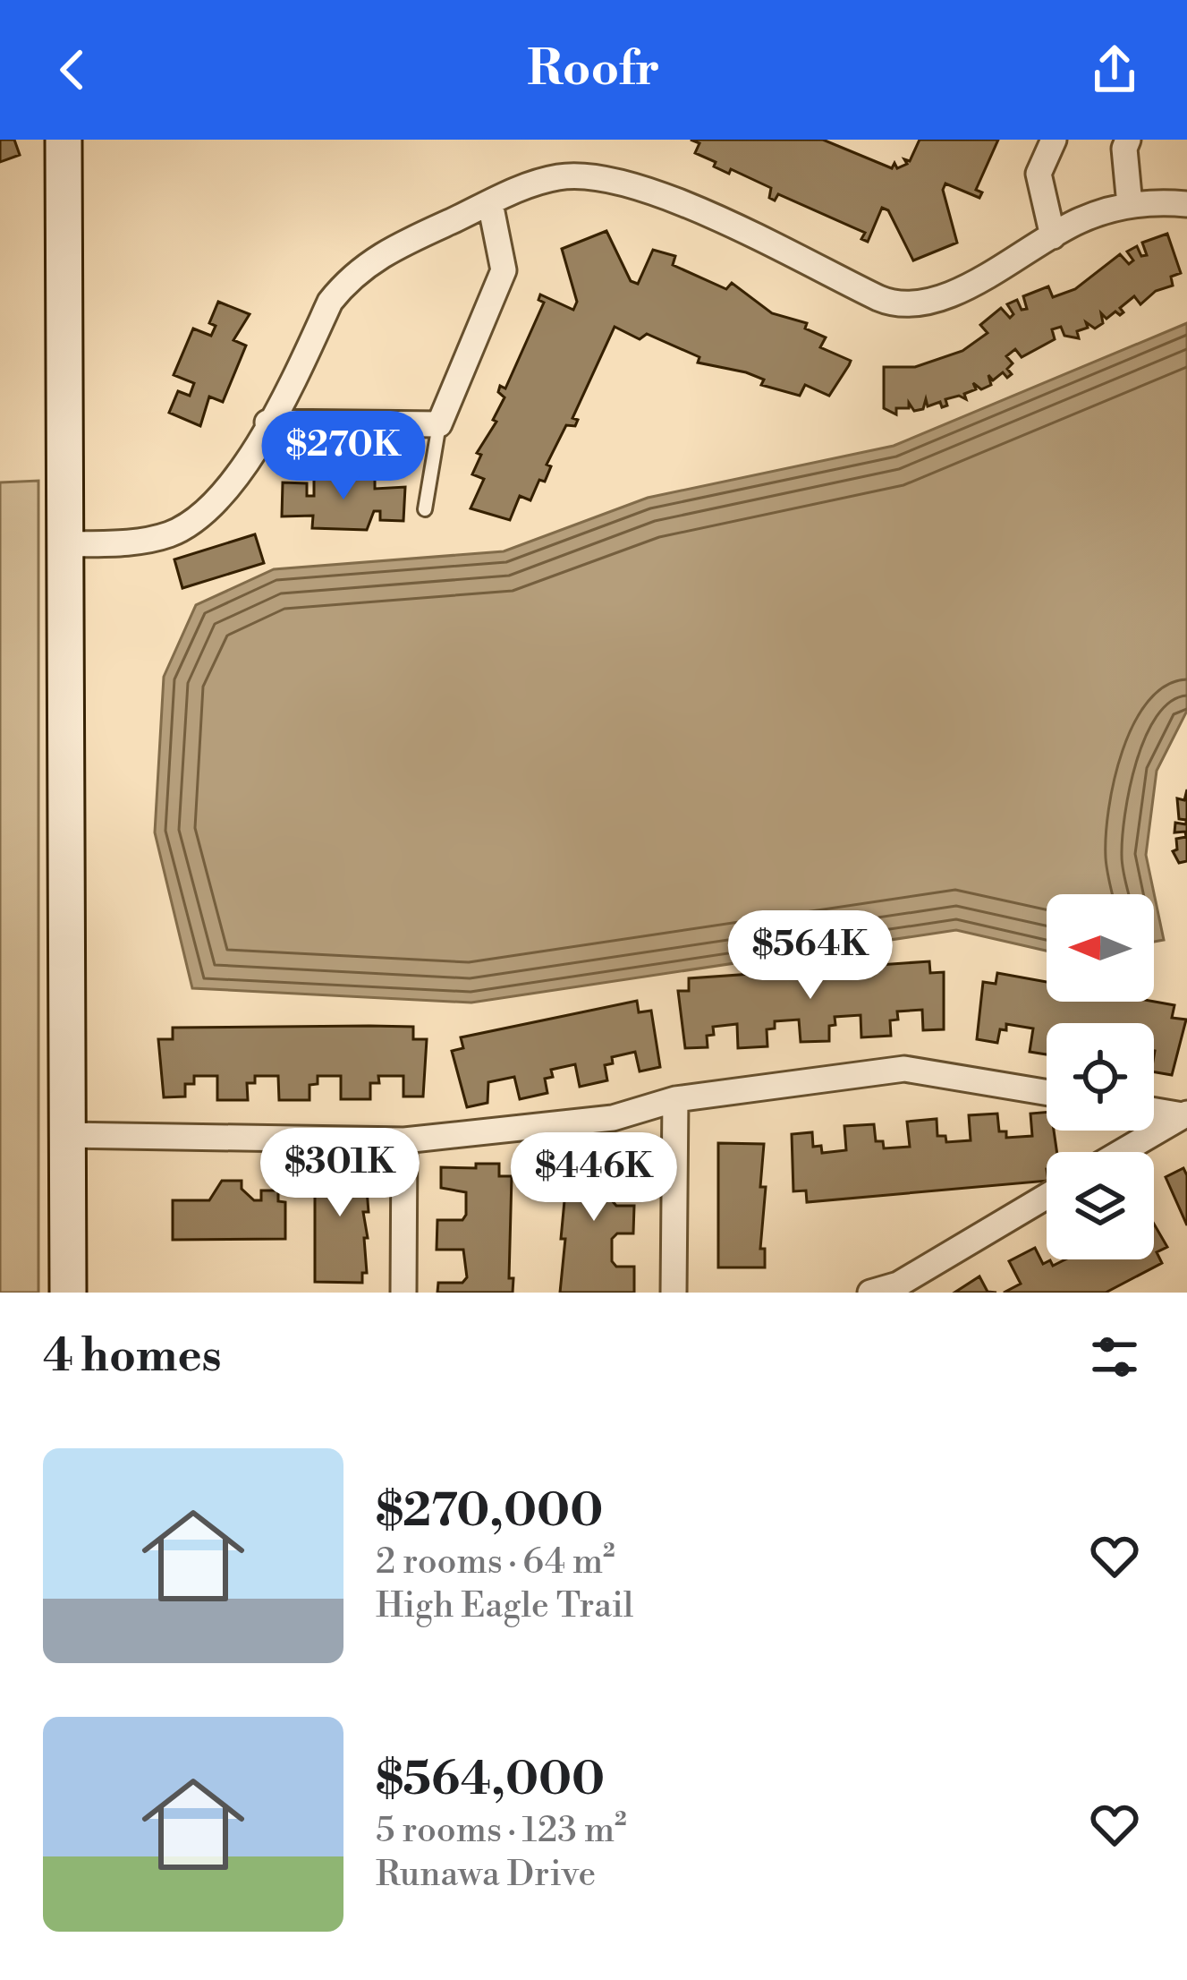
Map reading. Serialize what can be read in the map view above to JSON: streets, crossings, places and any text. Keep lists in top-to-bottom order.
{
  "north": "left",
  "page": {
    "header": "Roofr",
    "price": [
      "$270K",
      "$564K",
      "$301K",
      "$446K"
    ],
    "heading": "4 homes",
    "list": [
      {
        "name": "$270,000",
        "note": "2 rooms · 64 m² · High Eagle Trail"
      },
      {
        "name": "$564,000",
        "note": "5 rooms · 123 m² · Runawa Drive"
      }
    ]
  }
}
